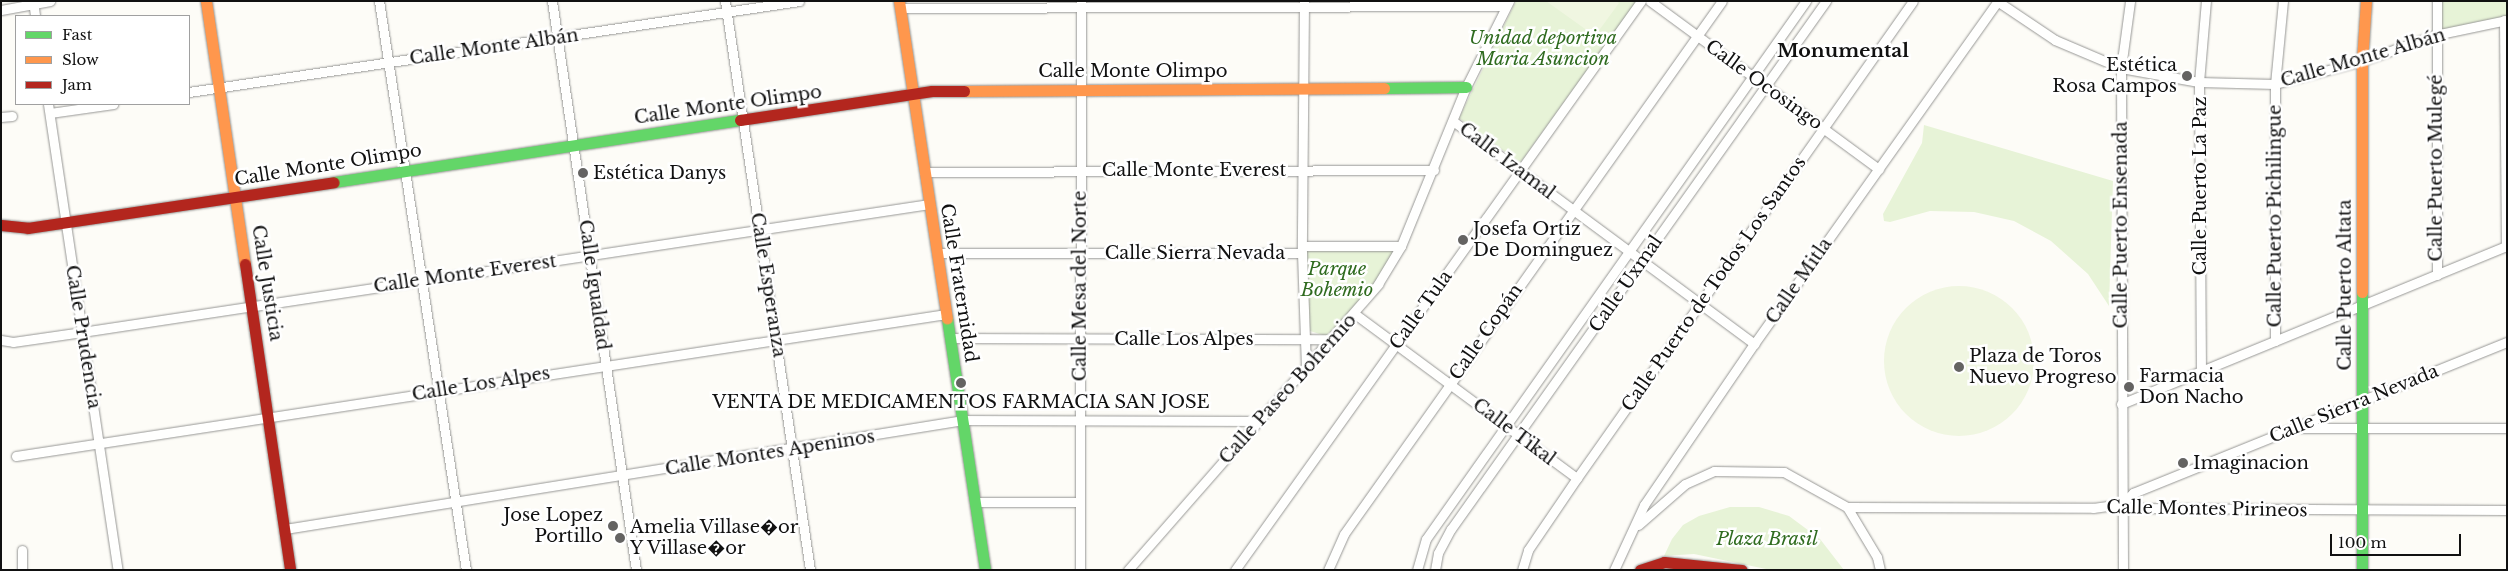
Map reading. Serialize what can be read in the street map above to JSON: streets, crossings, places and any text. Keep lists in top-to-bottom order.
{
  "streets": {
    "street": [
      "Calle Monte Albán",
      "Calle Monte Olimpo",
      "Calle Ocosingo",
      "Calle Izamal",
      "Calle Puerto Mulegé",
      "Calle Monte Everest",
      "Calle Puerto La Paz",
      "Calle Puerto Pichilingue",
      "Calle Puerto Ensenada",
      "Calle Sierra Nevada",
      "Calle Mitla",
      "Calle Justicia",
      "Calle Fraternidad",
      "Calle Uxmal",
      "Calle Puerto de Todos Los Santos",
      "Calle Igualdad",
      "Calle Esperanza",
      "Calle Puerto Altata",
      "Calle Mesa del Norte",
      "Calle Tula",
      "Calle Copán",
      "Calle Prudencia",
      "Calle Los Alpes",
      "Calle Paseo Bohemio",
      "Calle Tikal",
      "Calle Montes Apeninos",
      "Calle Montes Pirineos"
    ]
  },
  "crossings": [
    ["Calle Monte Albán", "Calle Puerto Mulegé"],
    ["Calle Monte Albán", "Calle Puerto La Paz"],
    ["Calle Monte Albán", "Calle Puerto Pichilingue"],
    ["Calle Monte Albán", "Calle Puerto Ensenada"],
    ["Calle Monte Albán", "Calle Mitla"],
    ["Calle Monte Albán", "Calle Justicia"],
    ["Calle Monte Albán", "Calle Igualdad"],
    ["Calle Monte Albán", "Calle Esperanza"],
    ["Calle Monte Albán", "Calle Puerto Altata"],
    ["Calle Monte Olimpo", "Calle Justicia"],
    ["Calle Monte Olimpo", "Calle Fraternidad"],
    ["Calle Monte Olimpo", "Calle Igualdad"],
    ["Calle Monte Olimpo", "Calle Esperanza"],
    ["Calle Monte Olimpo", "Calle Mesa del Norte"],
    ["Calle Monte Olimpo", "Calle Prudencia"],
    ["Calle Monte Olimpo", "Calle Paseo Bohemio"],
    ["Calle Ocosingo", "Calle Mitla"],
    ["Calle Ocosingo", "Calle Uxmal"],
    ["Calle Ocosingo", "Calle Puerto de Todos Los Santos"],
    ["Calle Ocosingo", "Calle Copán"],
    ["Calle Izamal", "Calle Mitla"],
    ["Calle Izamal", "Calle Uxmal"],
    ["Calle Izamal", "Calle Puerto de Todos Los Santos"],
    ["Calle Izamal", "Calle Tula"],
    ["Calle Izamal", "Calle Copán"],
    ["Calle Izamal", "Calle Paseo Bohemio"],
    ["Calle Monte Everest", "Calle Justicia"],
    ["Calle Monte Everest", "Calle Fraternidad"],
    ["Calle Monte Everest", "Calle Igualdad"],
    ["Calle Monte Everest", "Calle Esperanza"],
    ["Calle Monte Everest", "Calle Mesa del Norte"],
    ["Calle Monte Everest", "Calle Prudencia"],
    ["Calle Monte Everest", "Calle Paseo Bohemio"],
    ["Calle Puerto Ensenada", "Calle Sierra Nevada"],
    ["Calle Puerto Ensenada", "Calle Montes Pirineos"],
    ["Calle Sierra Nevada", "Calle Fraternidad"],
    ["Calle Sierra Nevada", "Calle Puerto Altata"],
    ["Calle Sierra Nevada", "Calle Mesa del Norte"],
    ["Calle Sierra Nevada", "Calle Paseo Bohemio"],
    ["Calle Sierra Nevada", "Calle Montes Pirineos"],
    ["Calle Justicia", "Calle Los Alpes"],
    ["Calle Justicia", "Calle Montes Apeninos"],
    ["Calle Fraternidad", "Calle Los Alpes"],
    ["Calle Fraternidad", "Calle Montes Apeninos"],
    ["Calle Uxmal", "Calle Tikal"],
    ["Calle Puerto de Todos Los Santos", "Calle Tikal"],
    ["Calle Igualdad", "Calle Los Alpes"],
    ["Calle Igualdad", "Calle Montes Apeninos"],
    ["Calle Esperanza", "Calle Los Alpes"],
    ["Calle Esperanza", "Calle Montes Apeninos"],
    ["Calle Puerto Altata", "Calle Montes Pirineos"],
    ["Calle Mesa del Norte", "Calle Los Alpes"],
    ["Calle Mesa del Norte", "Calle Montes Apeninos"],
    ["Calle Tula", "Calle Tikal"],
    ["Calle Copán", "Calle Tikal"],
    ["Calle Prudencia", "Calle Los Alpes"],
    ["Calle Los Alpes", "Calle Paseo Bohemio"],
    ["Calle Paseo Bohemio", "Calle Tikal"],
    ["Calle Paseo Bohemio", "Calle Montes Apeninos"]
  ],
  "districts": ["Monumental"],
  "parks": ["Unidad deportiva Maria Asuncion", "Parque Bohemio", "Plaza Brasil"],
  "places": [
    "Estética Rosa Campos",
    "Estética Danys",
    "Josefa Ortiz De Dominguez",
    "Plaza de Toros Nuevo Progreso",
    "VENTA DE MEDICAMENTOS FARMACIA SAN JOSE",
    "Farmacia Don Nacho",
    "Imaginacion",
    "Jose Lopez Portillo",
    "Amelia Villase�or Y Villase�or"
  ],
  "legend": ["Fast", "Slow", "Jam"],
  "scale_bar": "100 m"
}
